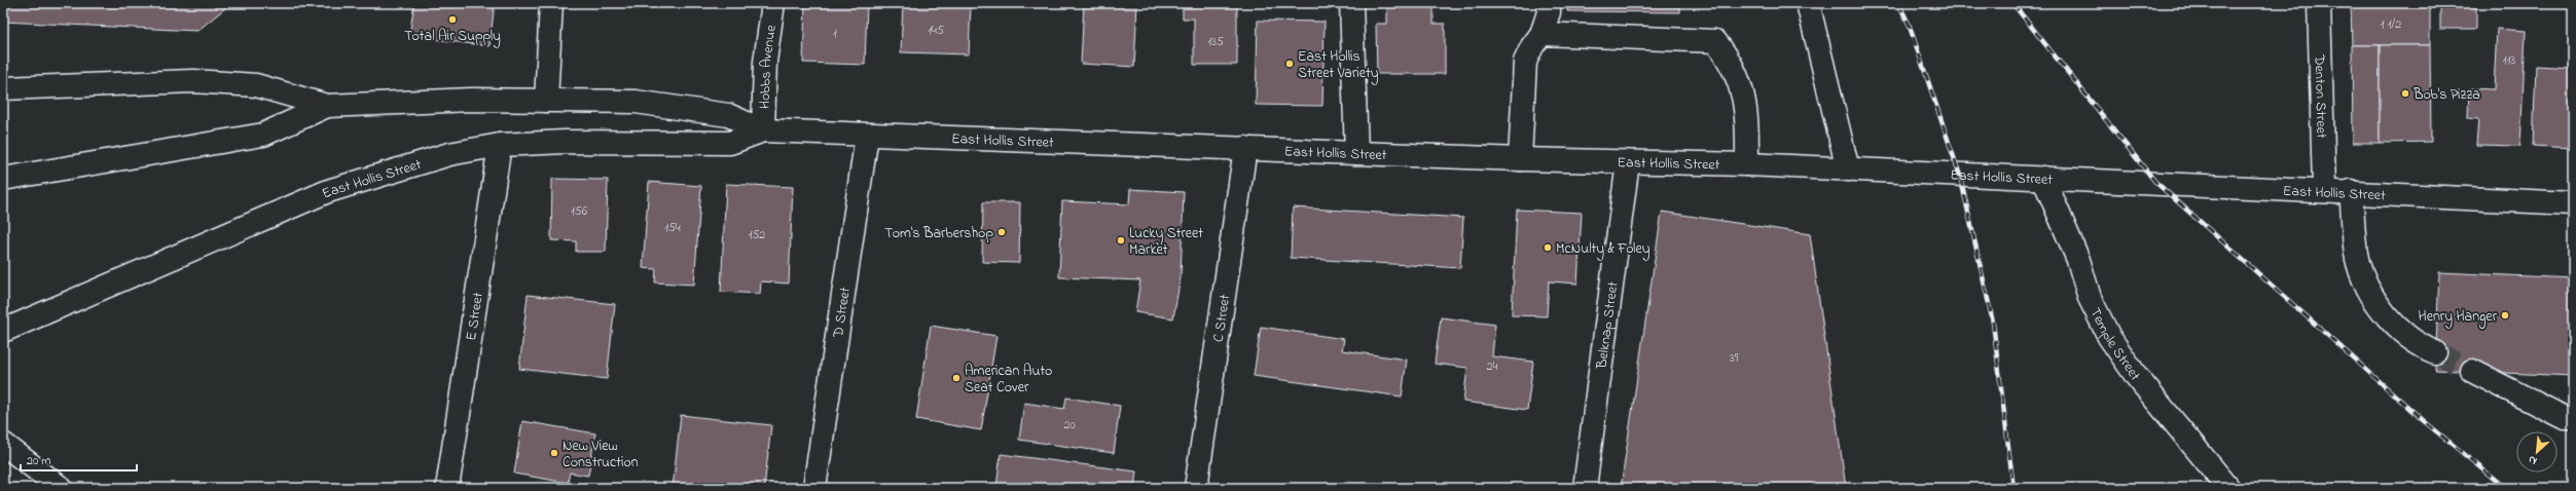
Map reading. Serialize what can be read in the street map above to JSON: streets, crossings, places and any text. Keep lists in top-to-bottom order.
{
  "streets": {
    "main road": [
      "Hobbs Avenue",
      "Denton Street",
      "East Hollis Street",
      "D Street",
      "E Street",
      "C Street",
      "Belknap Street",
      "Temple Street"
    ]
  },
  "crossings": [
    ["Hobbs Avenue", "East Hollis Street"],
    ["Denton Street", "East Hollis Street"],
    ["East Hollis Street", "D Street"],
    ["East Hollis Street", "E Street"],
    ["East Hollis Street", "C Street"],
    ["East Hollis Street", "Belknap Street"],
    ["East Hollis Street", "Temple Street"]
  ],
  "places": [
    "Total Air Supply",
    "East Hollis Street Variety",
    "Bob's Pizza",
    "Tom's Barbershop",
    "Lucky Street Market",
    "McNulty & Foley",
    "Henry Hanger",
    "American Auto Seat Cover",
    "New View Construction"
  ],
  "house_numbers": [
    "1 1/2",
    "145",
    "1",
    "135",
    "113",
    "156",
    "154",
    "152",
    "39",
    "24",
    "20"
  ],
  "scale_bar": "20 m",
  "north": "bottom left"
}
